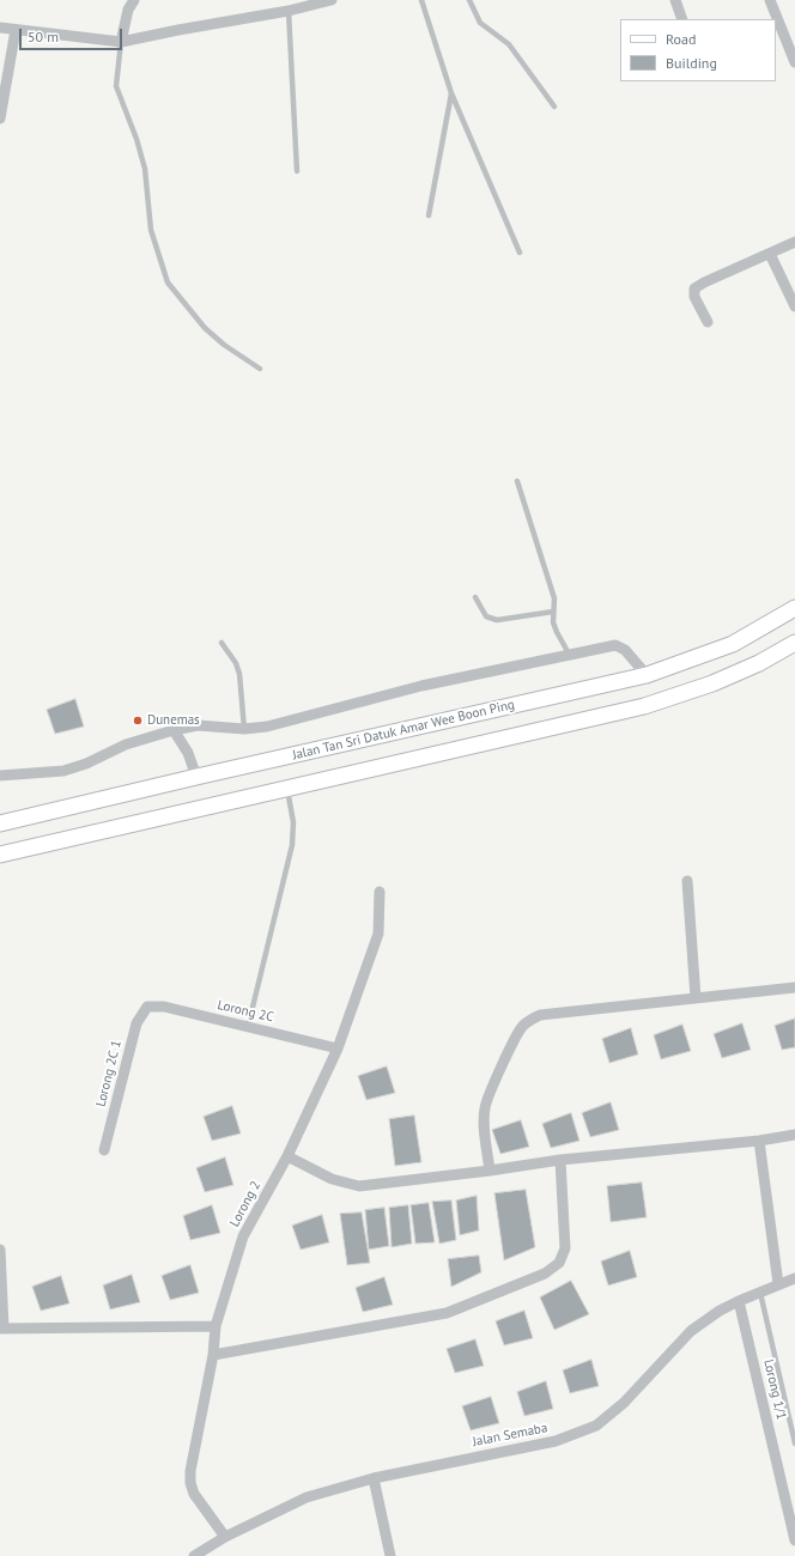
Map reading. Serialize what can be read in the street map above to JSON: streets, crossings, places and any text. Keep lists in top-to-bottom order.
{
  "streets": {
    "main road": ["Jalan Tan Sri Datuk Amar Wee Boon Ping"],
    "street": [
      "Lorong 2C",
      "Lorong 2C 1",
      "Lorong 2",
      "Lorong 1/1",
      "Jalan Semaba"
    ]
  },
  "crossings": [
    ["Lorong 2C", "Lorong 2C 1"],
    ["Lorong 2C", "Lorong 2"],
    ["Lorong 2", "Jalan Semaba"],
    ["Lorong 1/1", "Jalan Semaba"]
  ],
  "places": ["Dunemas"],
  "legend": ["Road", "Building"],
  "scale_bar": "50 m"
}
